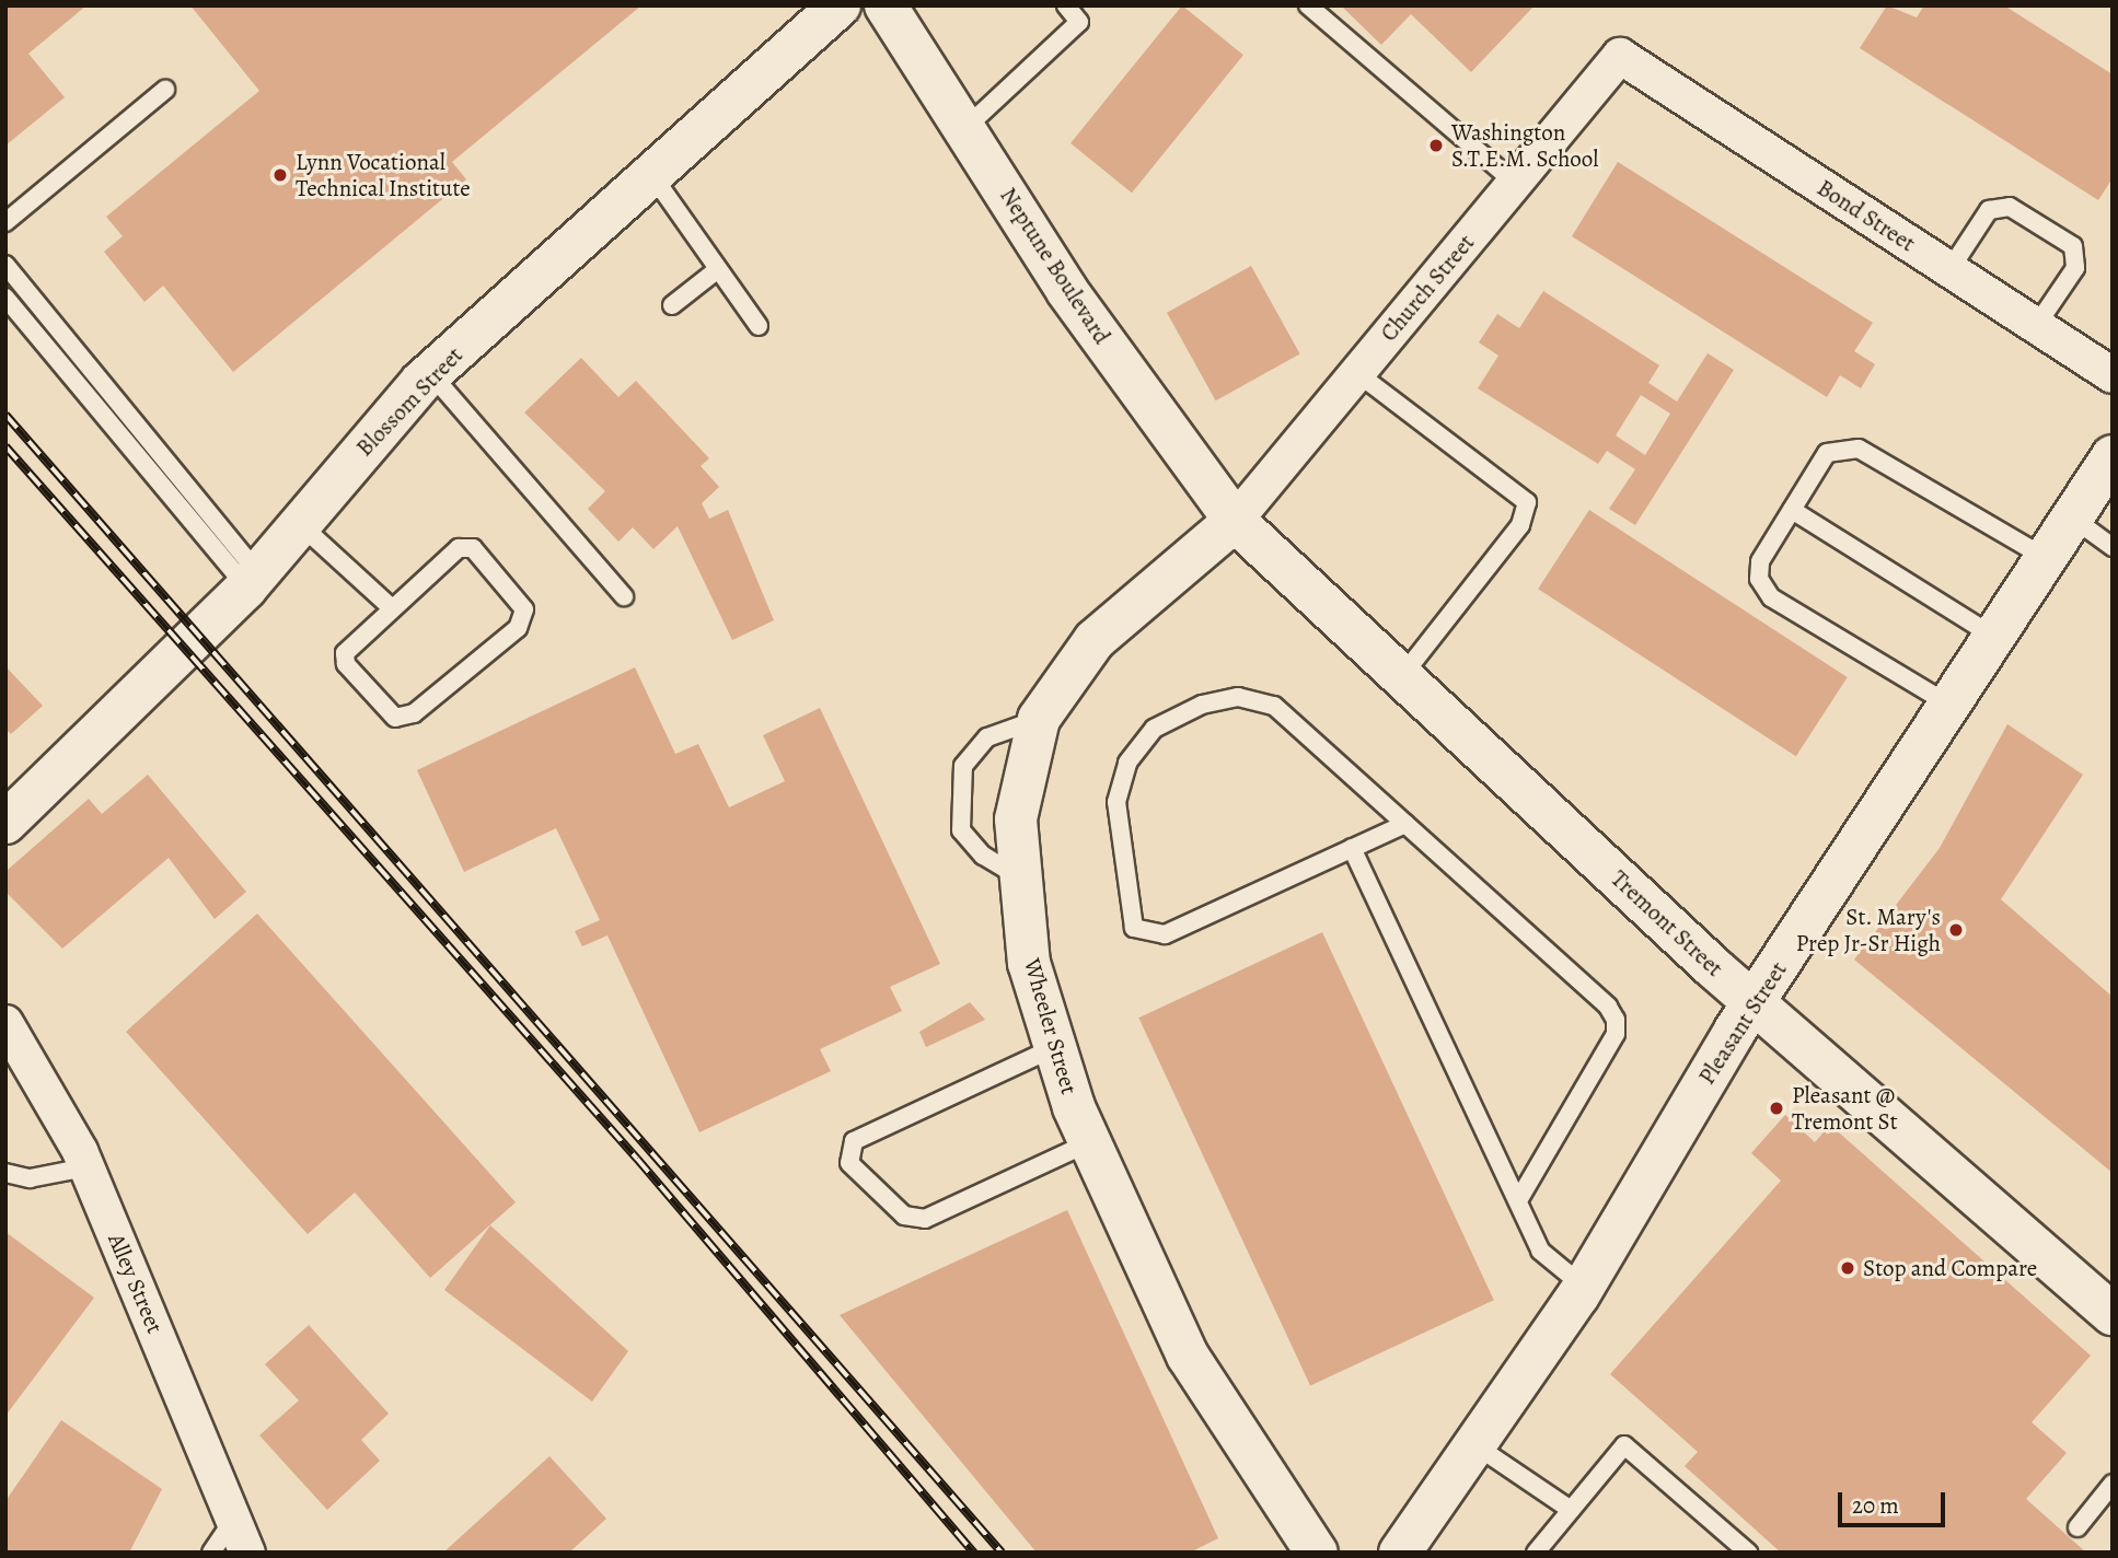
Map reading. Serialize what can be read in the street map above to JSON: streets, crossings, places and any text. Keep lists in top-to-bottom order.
{
  "streets": {
    "main road": [
      "Neptune Boulevard",
      "Blossom Street",
      "Tremont Street",
      "Pleasant Street",
      "Wheeler Street"
    ],
    "street": ["Bond Street", "Church Street", "Alley Street"]
  },
  "crossings": [
    ["Bond Street", "Church Street"],
    ["Neptune Boulevard", "Church Street"],
    ["Neptune Boulevard", "Tremont Street"],
    ["Neptune Boulevard", "Wheeler Street"],
    ["Church Street", "Tremont Street"],
    ["Church Street", "Wheeler Street"],
    ["Tremont Street", "Pleasant Street"],
    ["Tremont Street", "Wheeler Street"]
  ],
  "places": [
    "Washington S.T.E.M. School",
    "Lynn Vocational Technical Institute",
    "St. Mary's Prep Jr-Sr High",
    "Pleasant @ Tremont St",
    "Stop and Compare"
  ],
  "scale_bar": "20 m"
}
